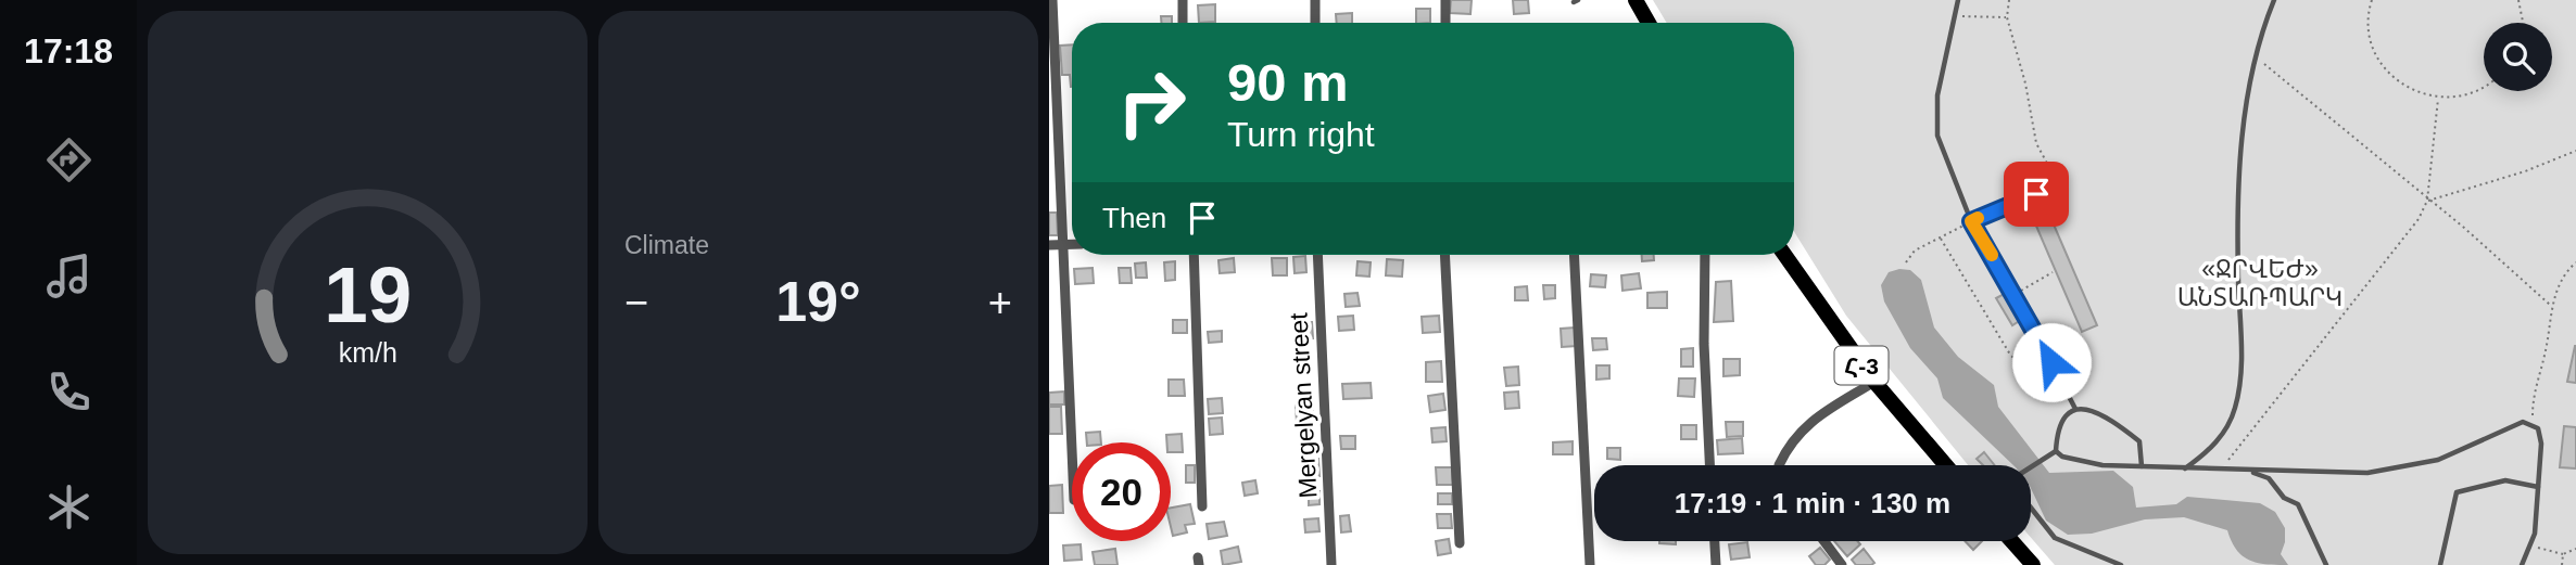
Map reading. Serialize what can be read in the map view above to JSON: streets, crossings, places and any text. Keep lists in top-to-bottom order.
{
  "streets": {
    "main road": ["Հ-3"],
    "street": ["Mergelyan street"]
  },
  "parks": ["«ՋՐՎԵԺ» ԱՆՏԱՌՊԱՐԿ"],
  "page": {
    "tabs": "17:18",
    "tile": "Climate",
    "turn": ["90 m", "Turn right"],
    "then": "Then",
    "heat": ["−", "19°", "+"],
    "limit": "20",
    "trip": "17:19 · 1 min · 130 m",
    "gauge": ["19", "km/h"]
  }
}
